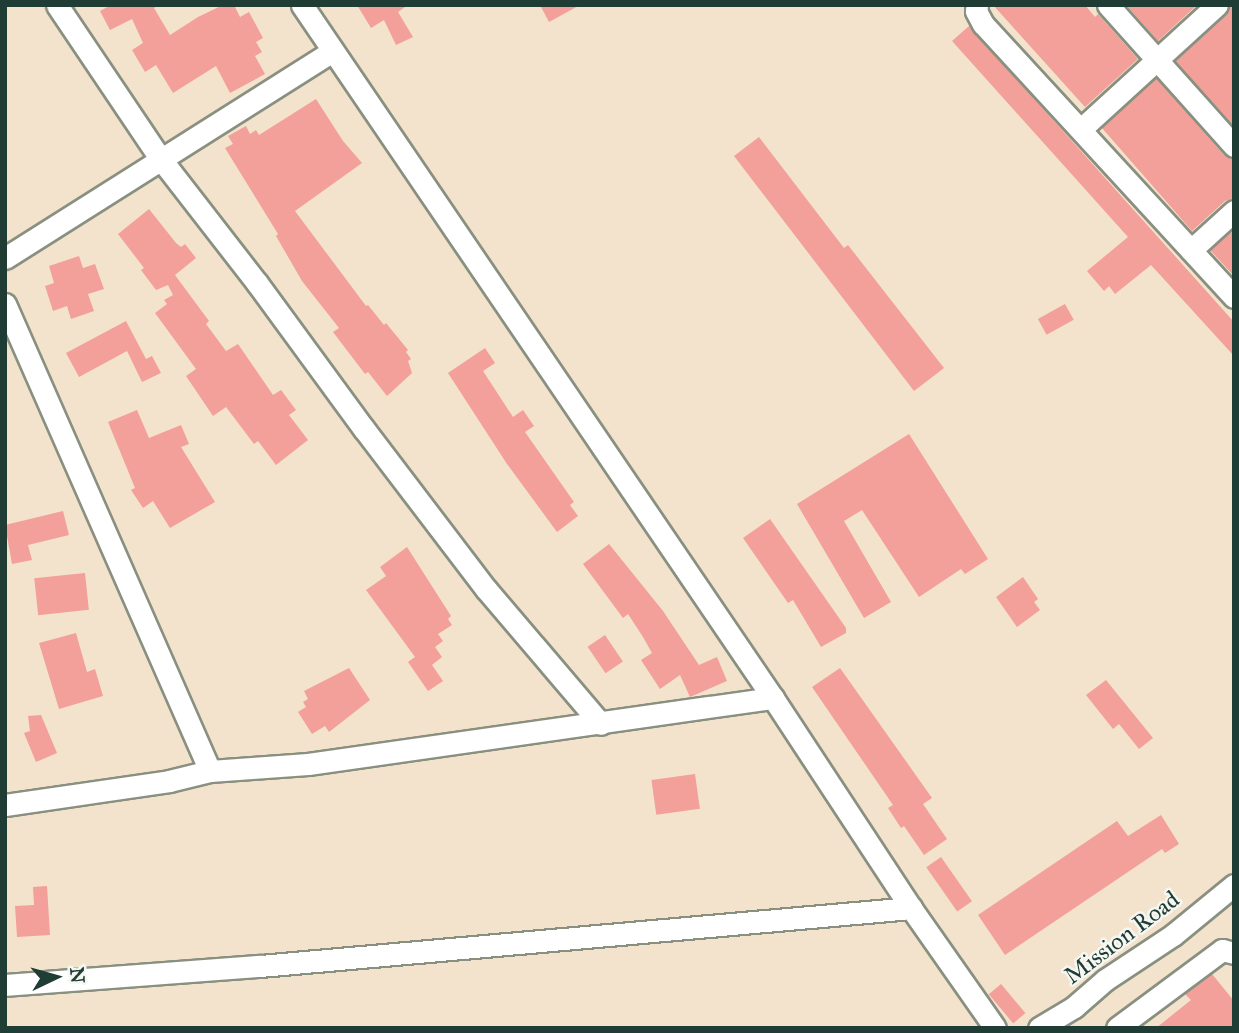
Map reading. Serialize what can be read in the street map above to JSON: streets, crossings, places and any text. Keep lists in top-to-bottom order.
{
  "streets": {
    "street": ["Mission Road"]
  },
  "north": "right"
}
